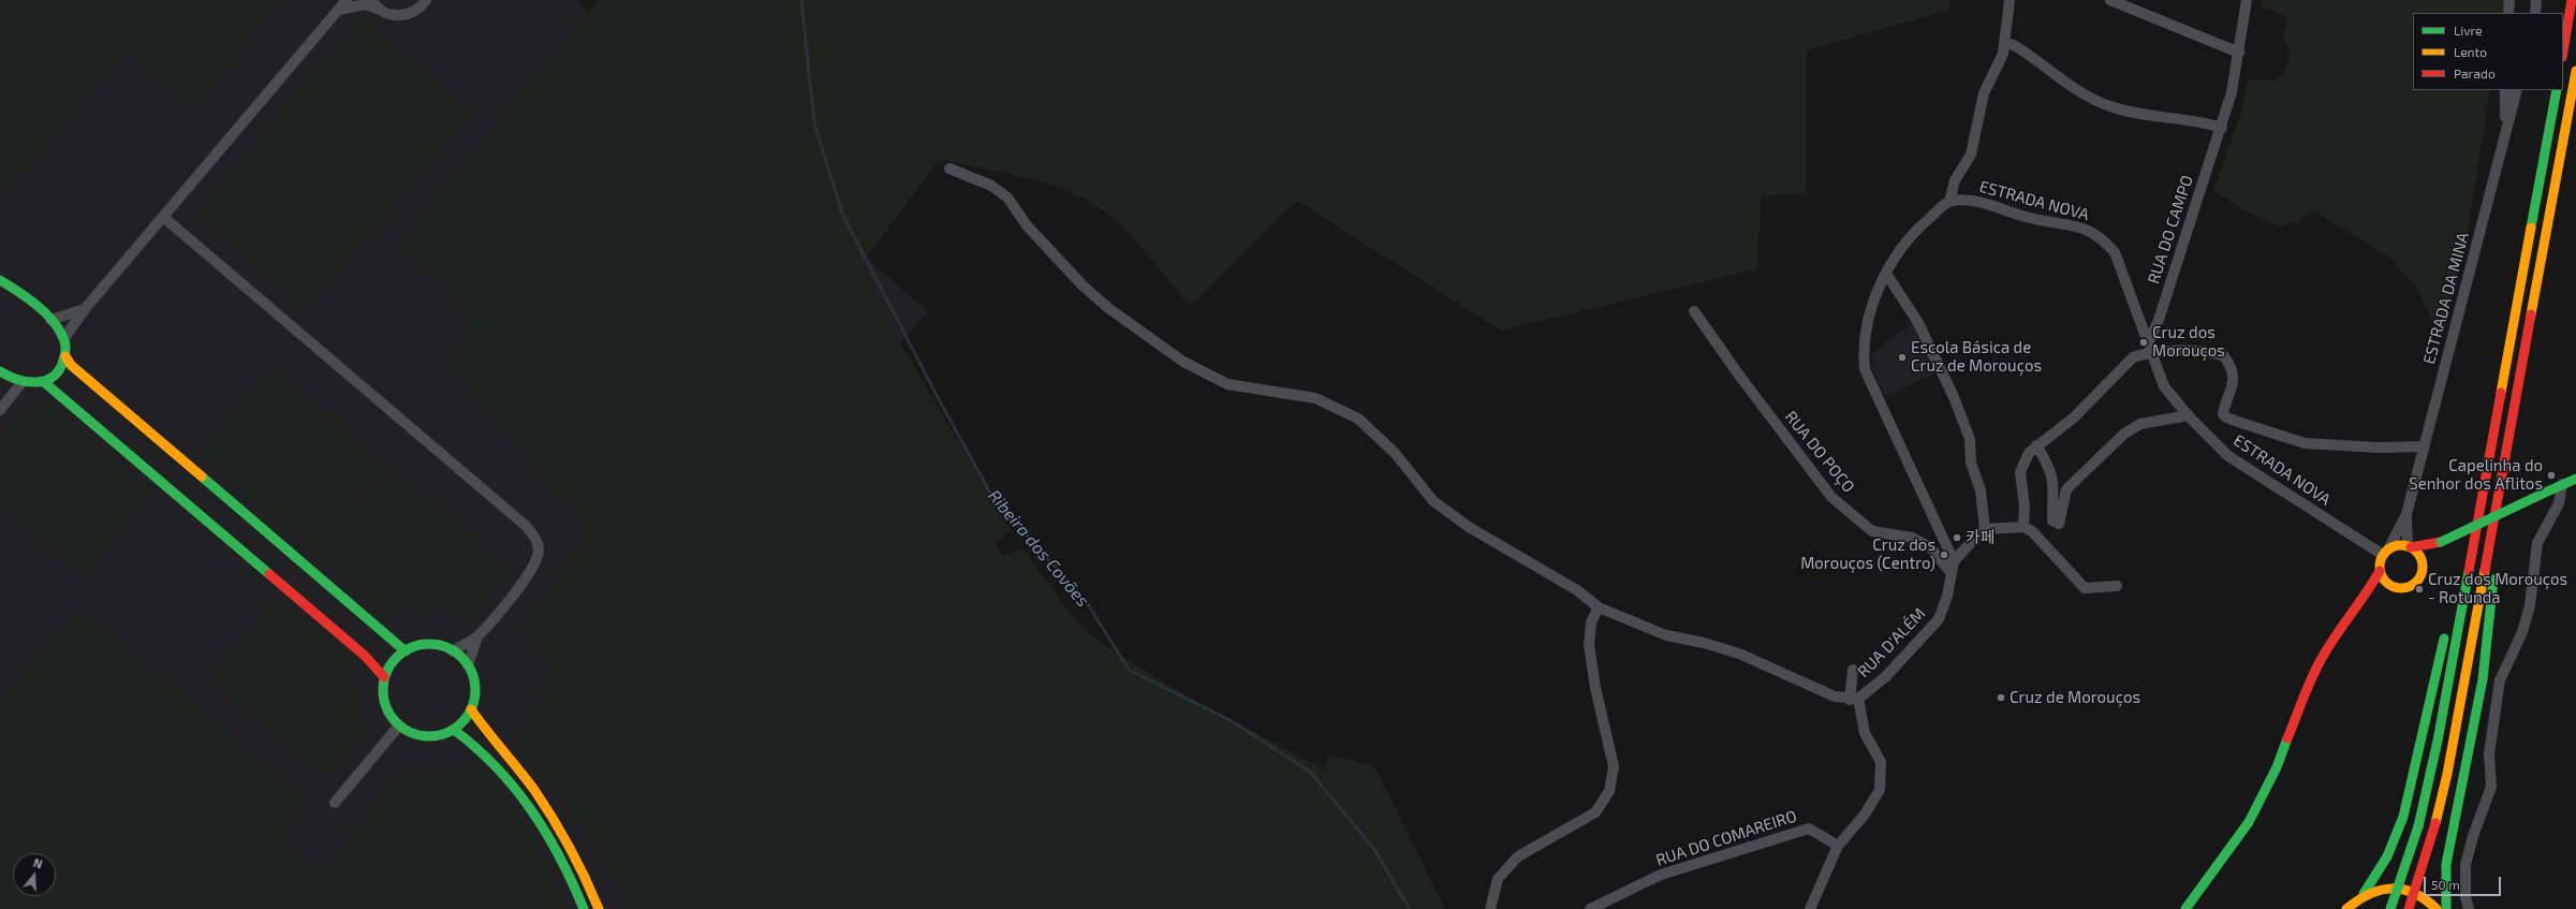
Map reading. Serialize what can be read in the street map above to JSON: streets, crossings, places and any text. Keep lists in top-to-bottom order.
{
  "streets": {
    "street": [
      "ESTRADA NOVA",
      "RUA DO CAMPO",
      "ESTRADA DA MINA",
      "RUA DO POÇO",
      "RUA D'ALÉM",
      "RUA DO COMAREIRO"
    ]
  },
  "crossings": [
    ["ESTRADA NOVA", "RUA DO CAMPO"],
    ["ESTRADA NOVA", "ESTRADA DA MINA"],
    ["RUA DO POÇO", "RUA D'ALÉM"]
  ],
  "water": ["Ribeira dos Covões"],
  "places": [
    "Cruz dos Morouços",
    "Escola Básica de Cruz de Morouços",
    "Capelinha do Senhor dos Aflitos",
    "카페",
    "Cruz dos Morouços (Centro)",
    "Cruz dos Morouços - Rotunda",
    "Cruz de Morouços"
  ],
  "legend": ["Livre", "Lento", "Parado"],
  "scale_bar": "50 m",
  "north": "top"
}
